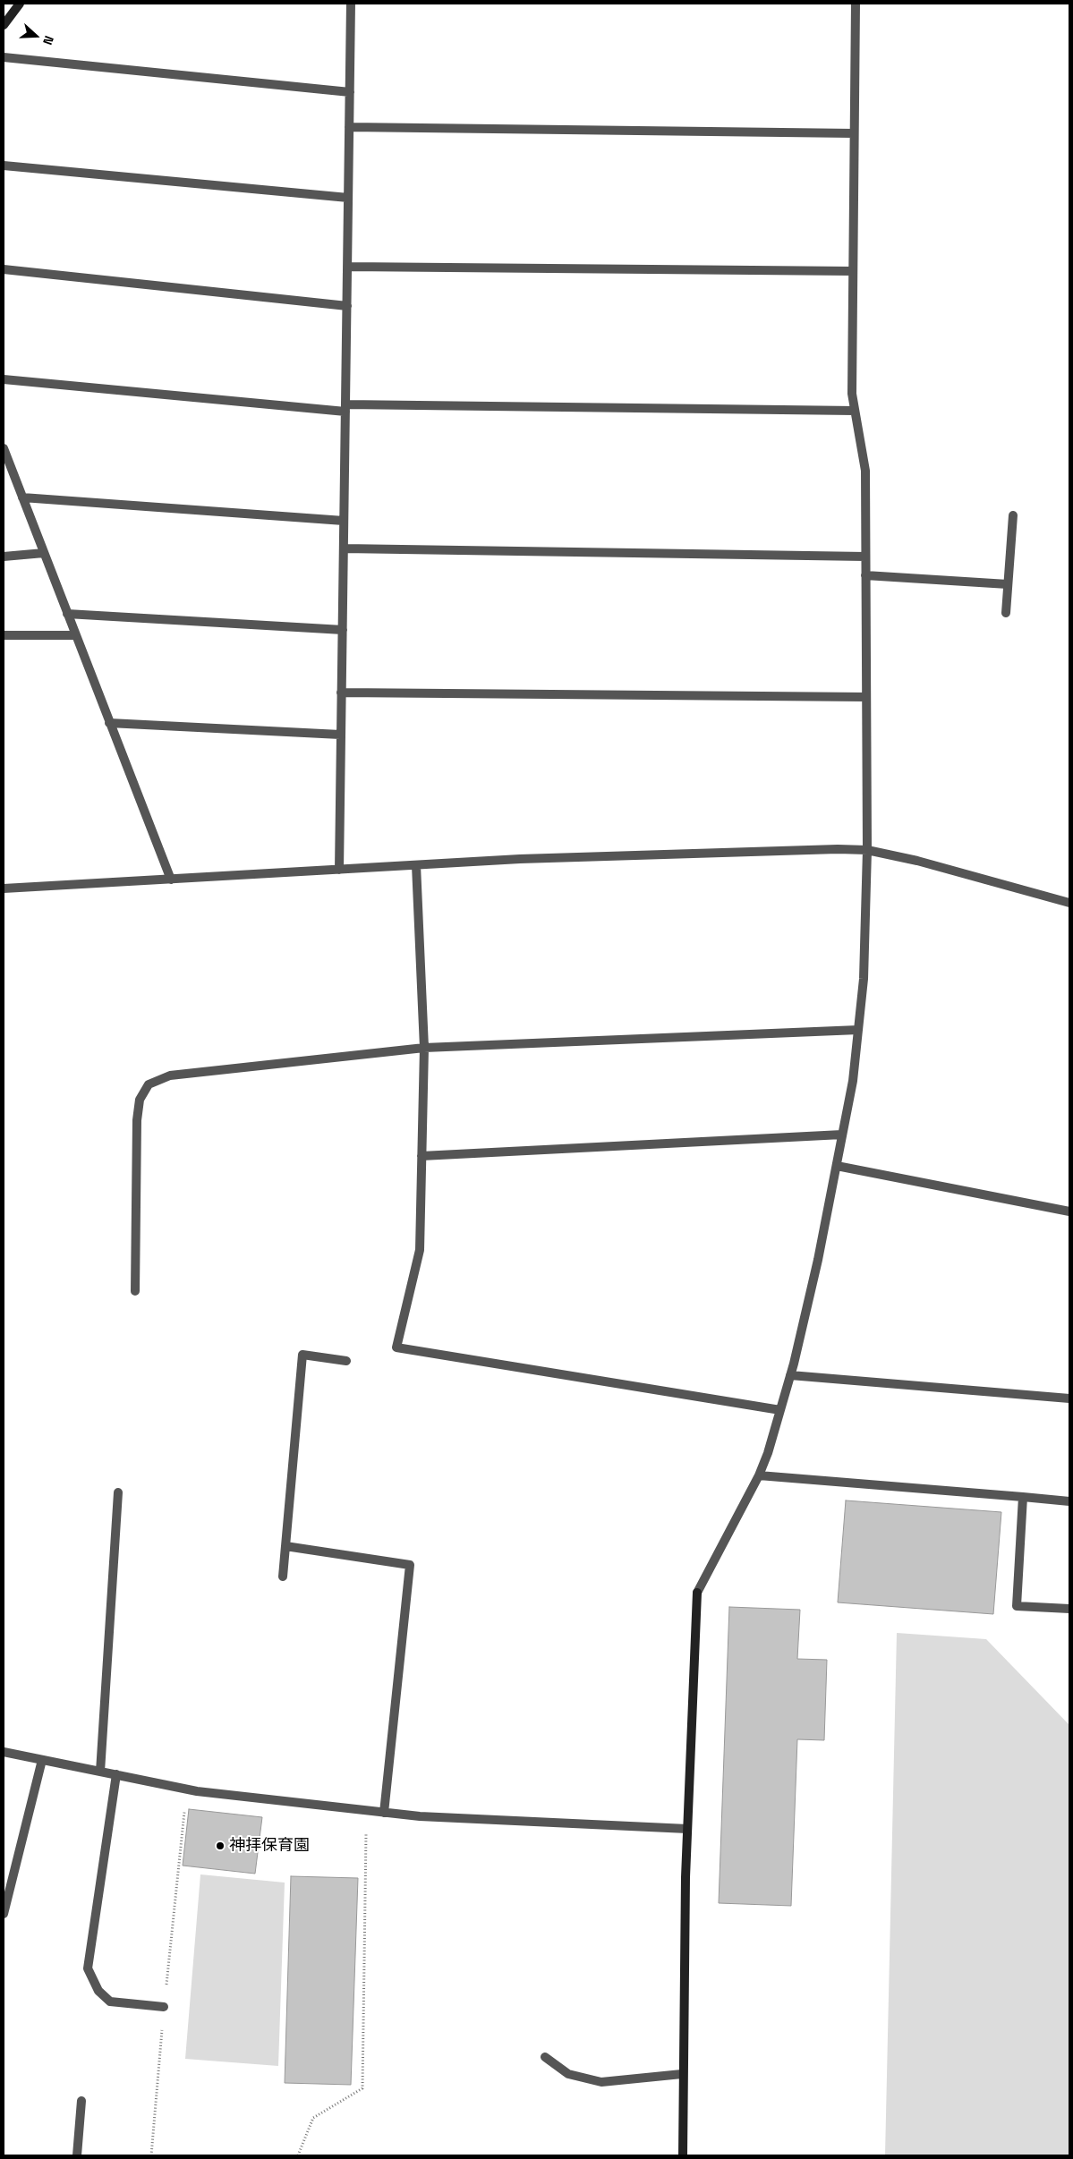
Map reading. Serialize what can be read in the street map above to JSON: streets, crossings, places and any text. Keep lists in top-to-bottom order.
{
  "places": ["神拝保育園"],
  "north": "right"
}
